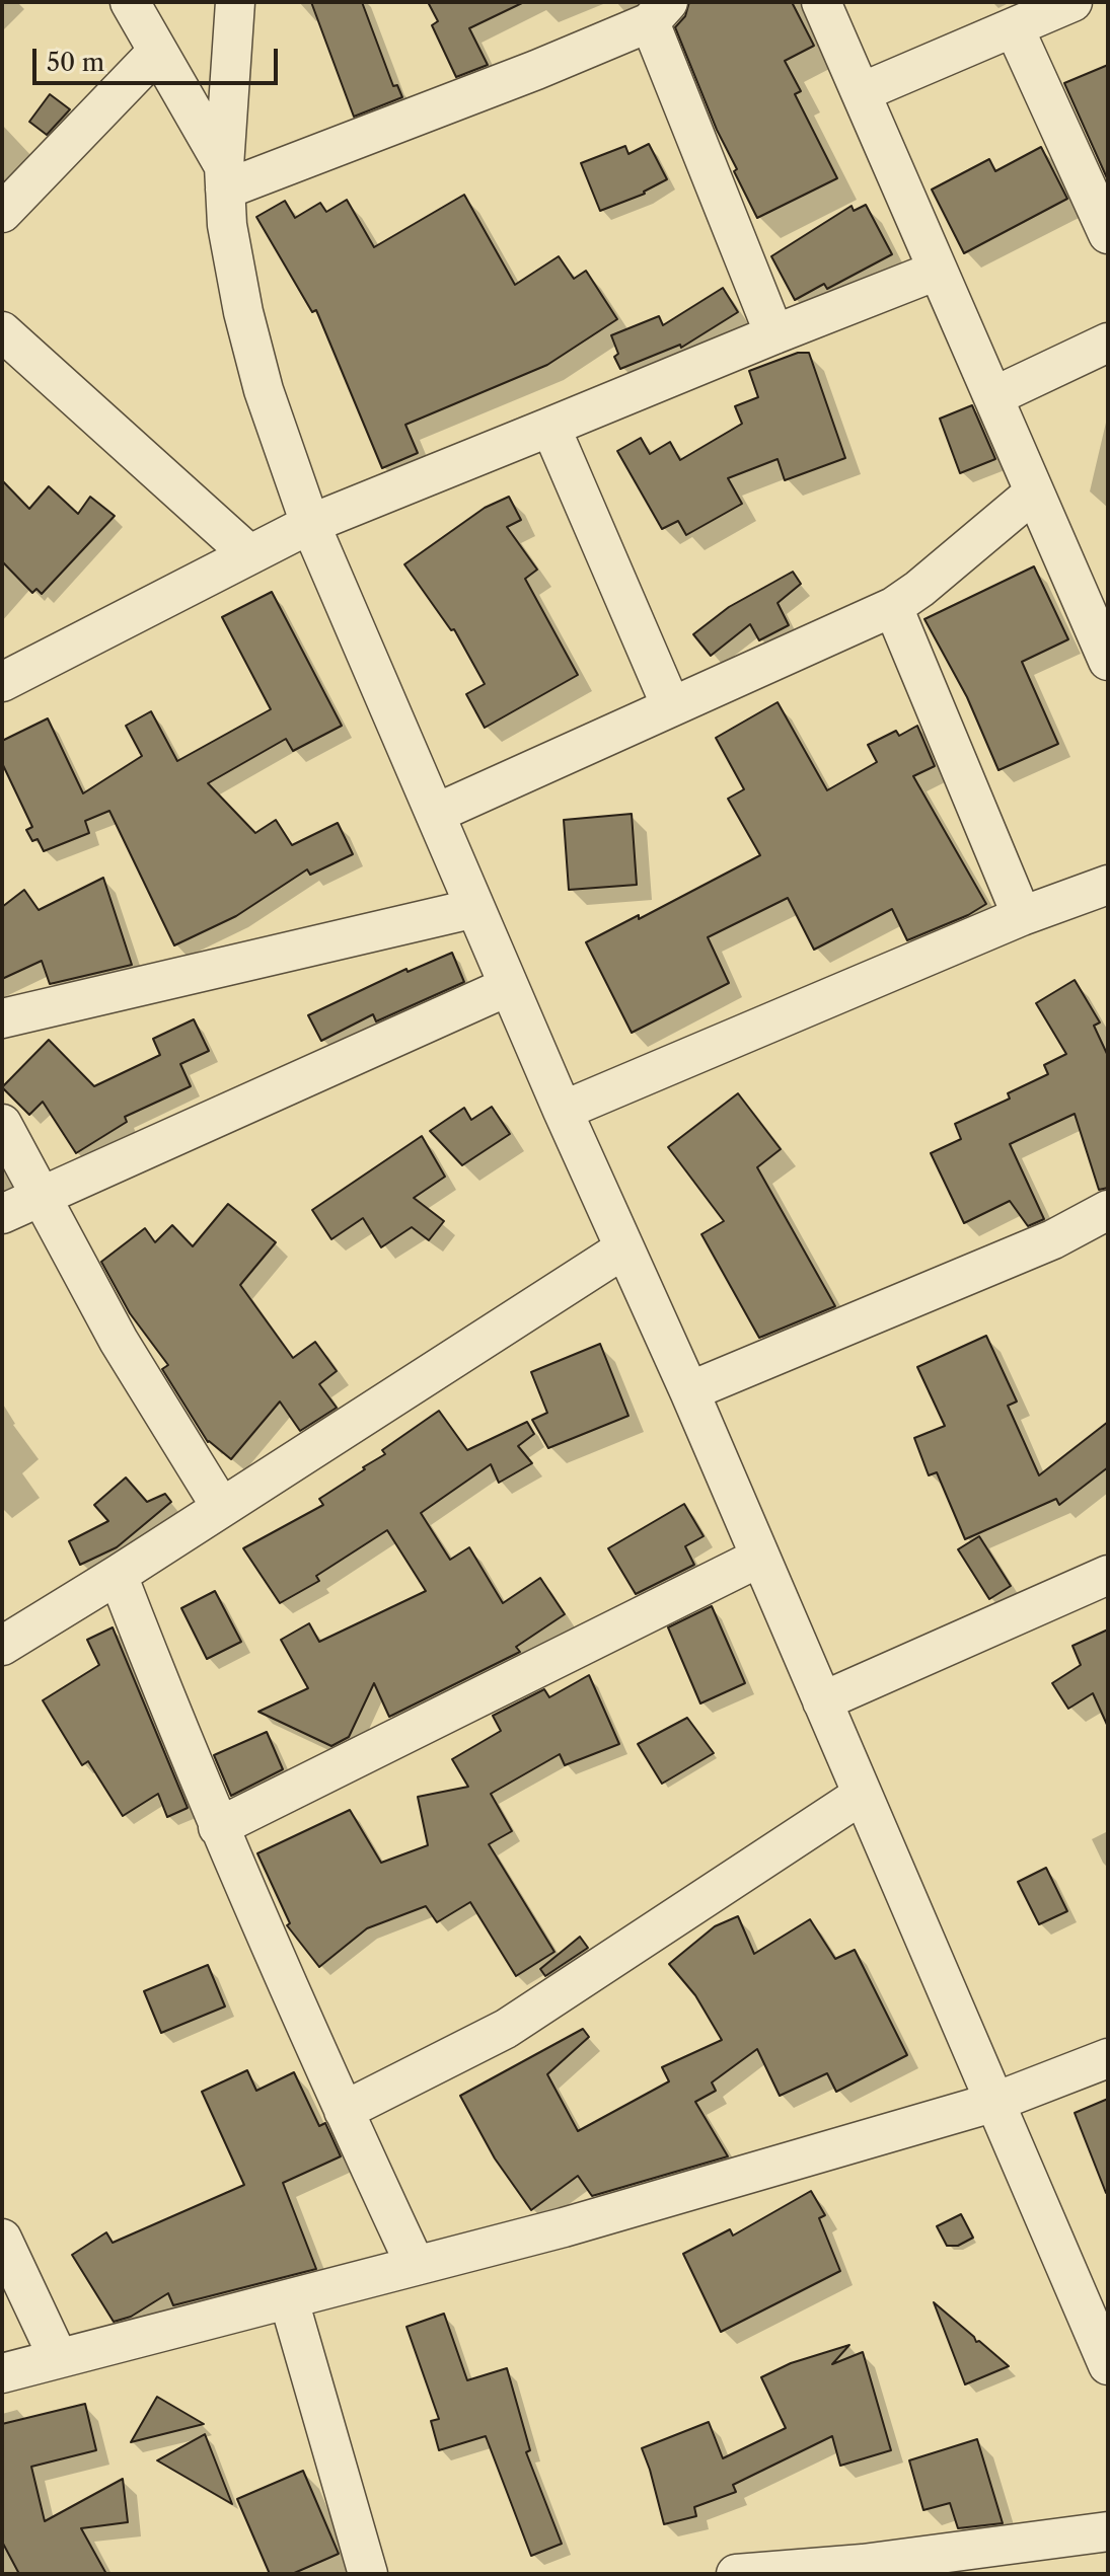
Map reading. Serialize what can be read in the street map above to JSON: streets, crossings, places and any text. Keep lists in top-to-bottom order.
{
  "scale_bar": "50 m"
}
